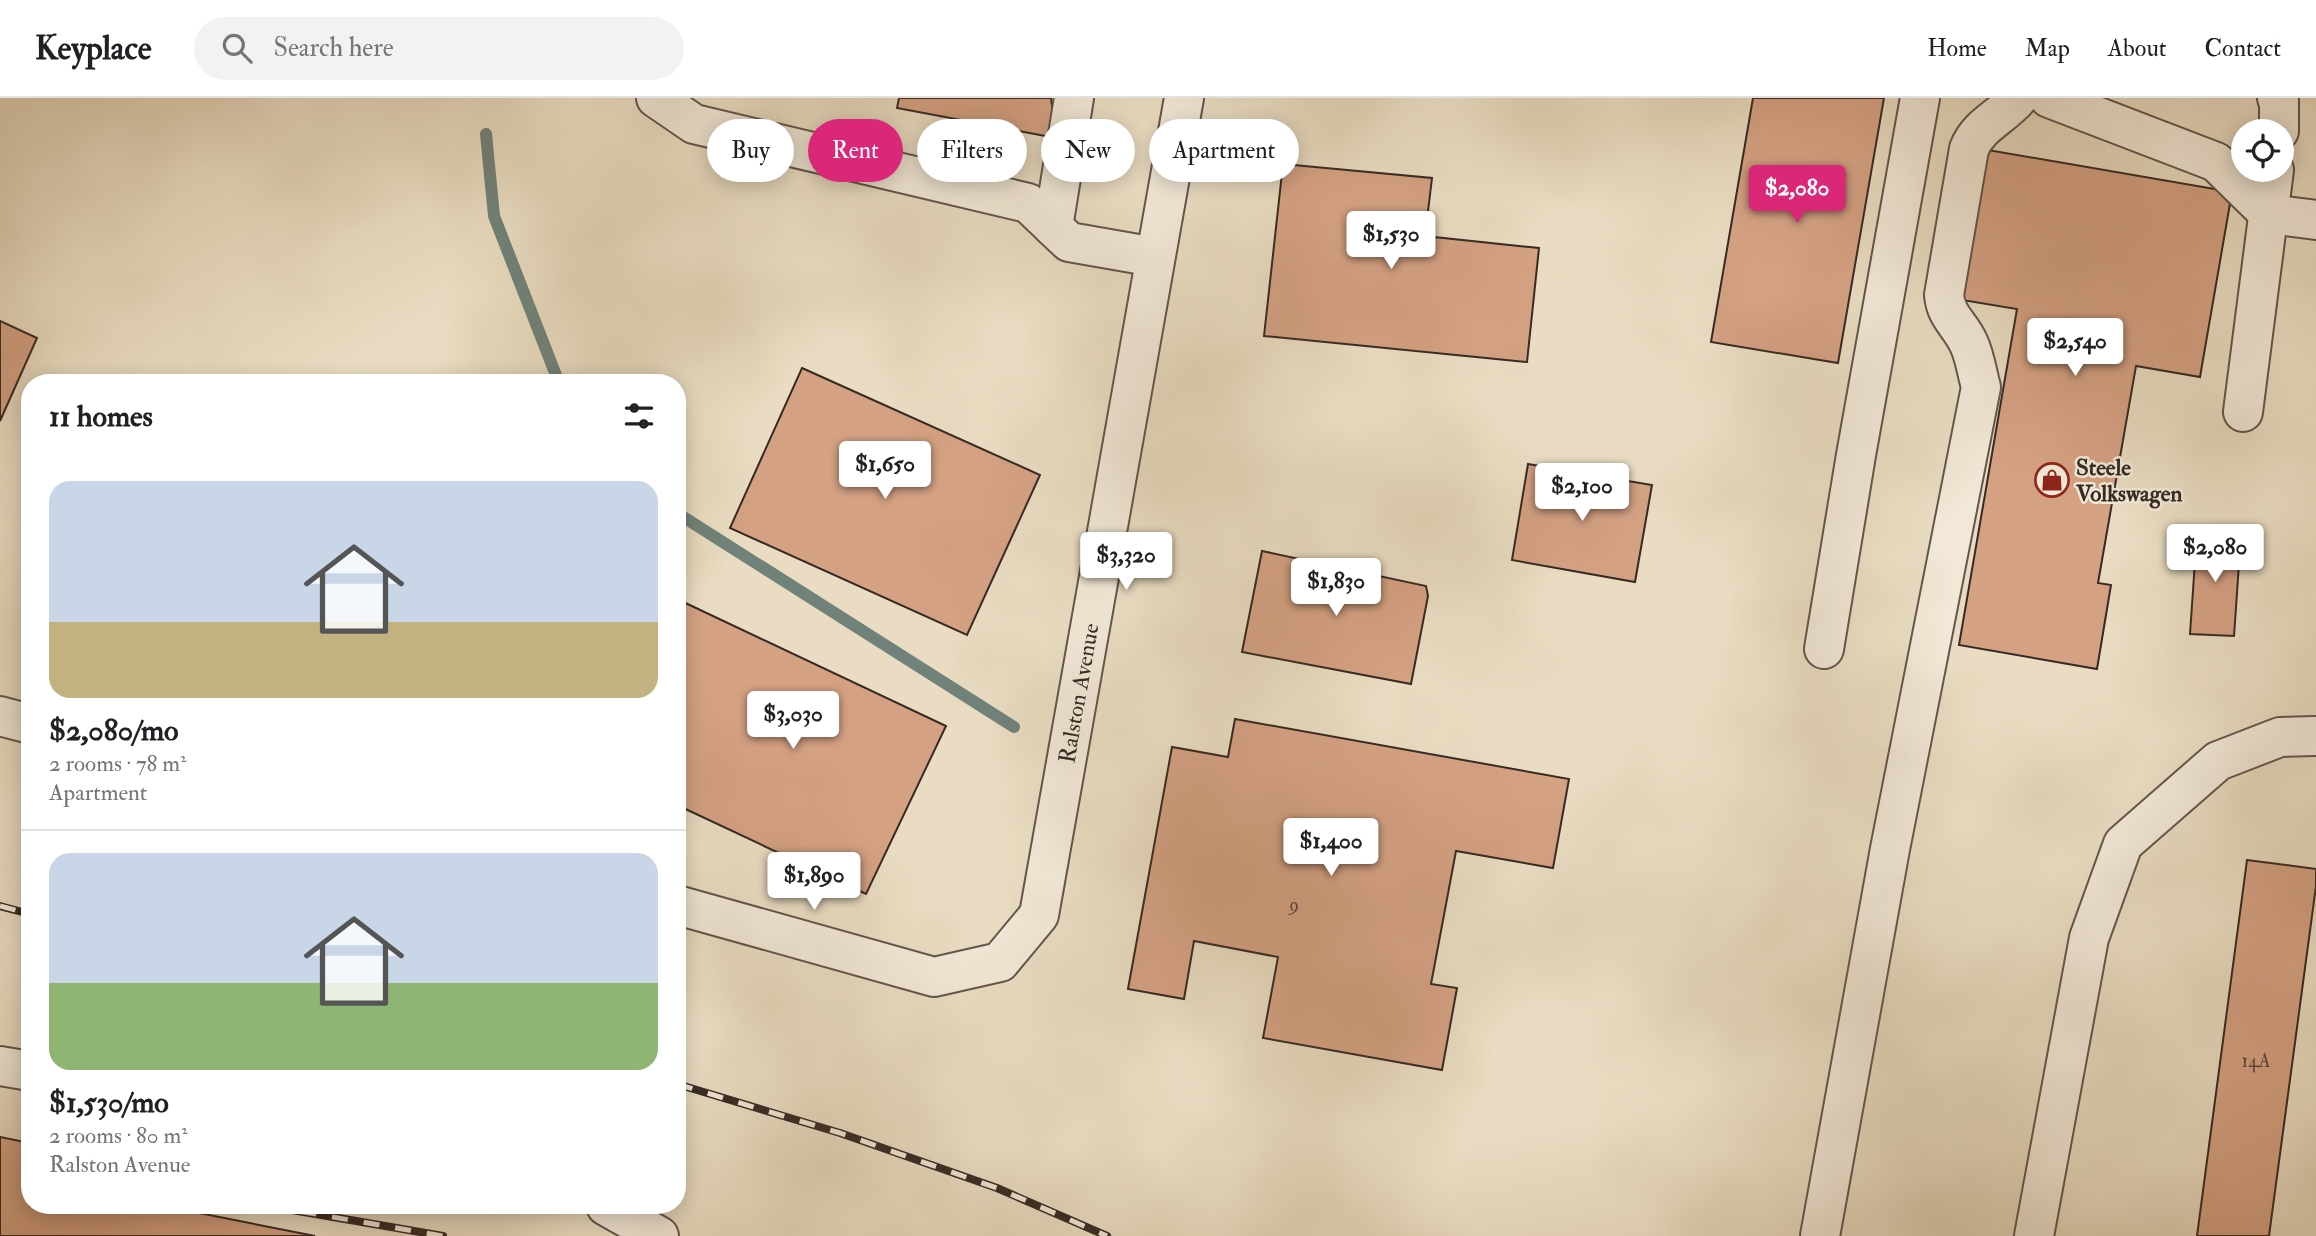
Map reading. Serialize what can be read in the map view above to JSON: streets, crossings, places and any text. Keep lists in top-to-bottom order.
{
  "streets": {
    "street": ["Ralston Avenue"]
  },
  "places": {
    "shop": ["Steele Volkswagen"]
  },
  "house_numbers": ["9", "14A"],
  "page": {
    "header": "Keyplace",
    "search": "Search here",
    "nav": [
      "Home",
      "Map",
      "About",
      "Contact"
    ],
    "chip": [
      "Buy",
      "Rent",
      "Filters",
      "New",
      "Apartment"
    ],
    "price": [
      "$2,080",
      "$1,530",
      "$2,540",
      "$1,650",
      "$2,100",
      "$2,080",
      "$3,320",
      "$1,830",
      "$3,030",
      "$1,400",
      "$1,890"
    ],
    "heading": "11 homes",
    "list": [
      {
        "name": "$2,080/mo",
        "note": "2 rooms · 78 m² · Apartment"
      },
      {
        "name": "$1,530/mo",
        "note": "2 rooms · 80 m² · Ralston Avenue"
      }
    ]
  }
}
